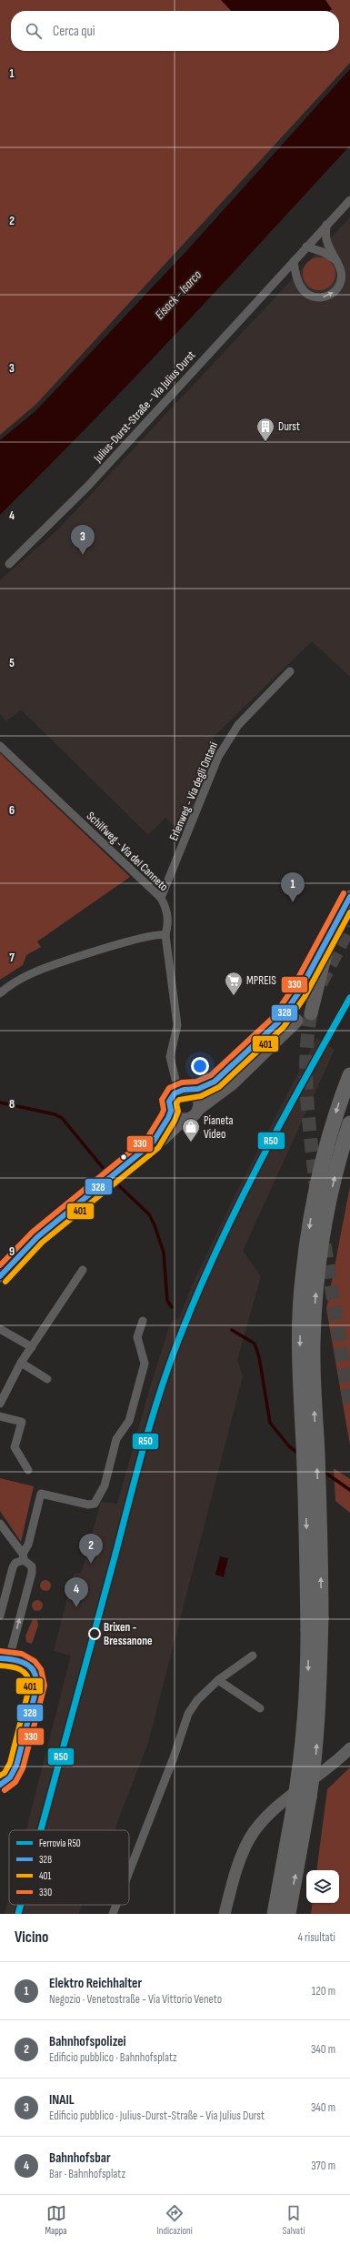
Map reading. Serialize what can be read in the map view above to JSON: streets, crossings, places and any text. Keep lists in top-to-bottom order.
{
  "streets": {
    "street": ["Julius-Durst-Straße - Via Julius Durst", "Erlenweg - Via degli Ontani", "Schilfweg - Via del Canneto"]
  },
  "crossings": [
    ["Erlenweg - Via degli Ontani", "Schilfweg - Via del Canneto"]
  ],
  "water": ["Eisack - Isarco"],
  "places": {
    "building": ["Durst"],
    "supermarket": ["MPREIS"],
    "shop": ["Pianeta Video"],
    "other": ["Brixen - Bressanone"]
  },
  "lines": [
    "transit line 330",
    "transit line 328",
    "transit line 401",
    "rail line R50"
  ],
  "legend": [
    "Ferrovia R50",
    "328",
    "401",
    "330"
  ],
  "page": {
    "search": "Cerca qui",
    "pins": [
      "3",
      "1",
      "2",
      "4"
    ],
    "heading": ["Vicino", "4 risultati"],
    "list": [
      {
        "mark": "1",
        "name": "Elektro Reichhalter",
        "note": "Negozio · Venetostraße - Via Vittorio Veneto",
        "value": "120 m"
      },
      {
        "mark": "2",
        "name": "Bahnhofspolizei",
        "note": "Edificio pubblico · Bahnhofsplatz",
        "value": "340 m"
      },
      {
        "mark": "3",
        "name": "INAIL",
        "note": "Edificio pubblico · Julius-Durst-Straße - Via Julius Durst",
        "value": "340 m"
      },
      {
        "mark": "4",
        "name": "Bahnhofsbar",
        "note": "Bar · Bahnhofsplatz",
        "value": "370 m"
      }
    ],
    "nav": ["Mappa", "Indicazioni", "Salvati"]
  },
  "grid": {
    "rows": [
      "1",
      "2",
      "3",
      "4",
      "5",
      "6",
      "7",
      "8",
      "9"
    ]
  }
}
